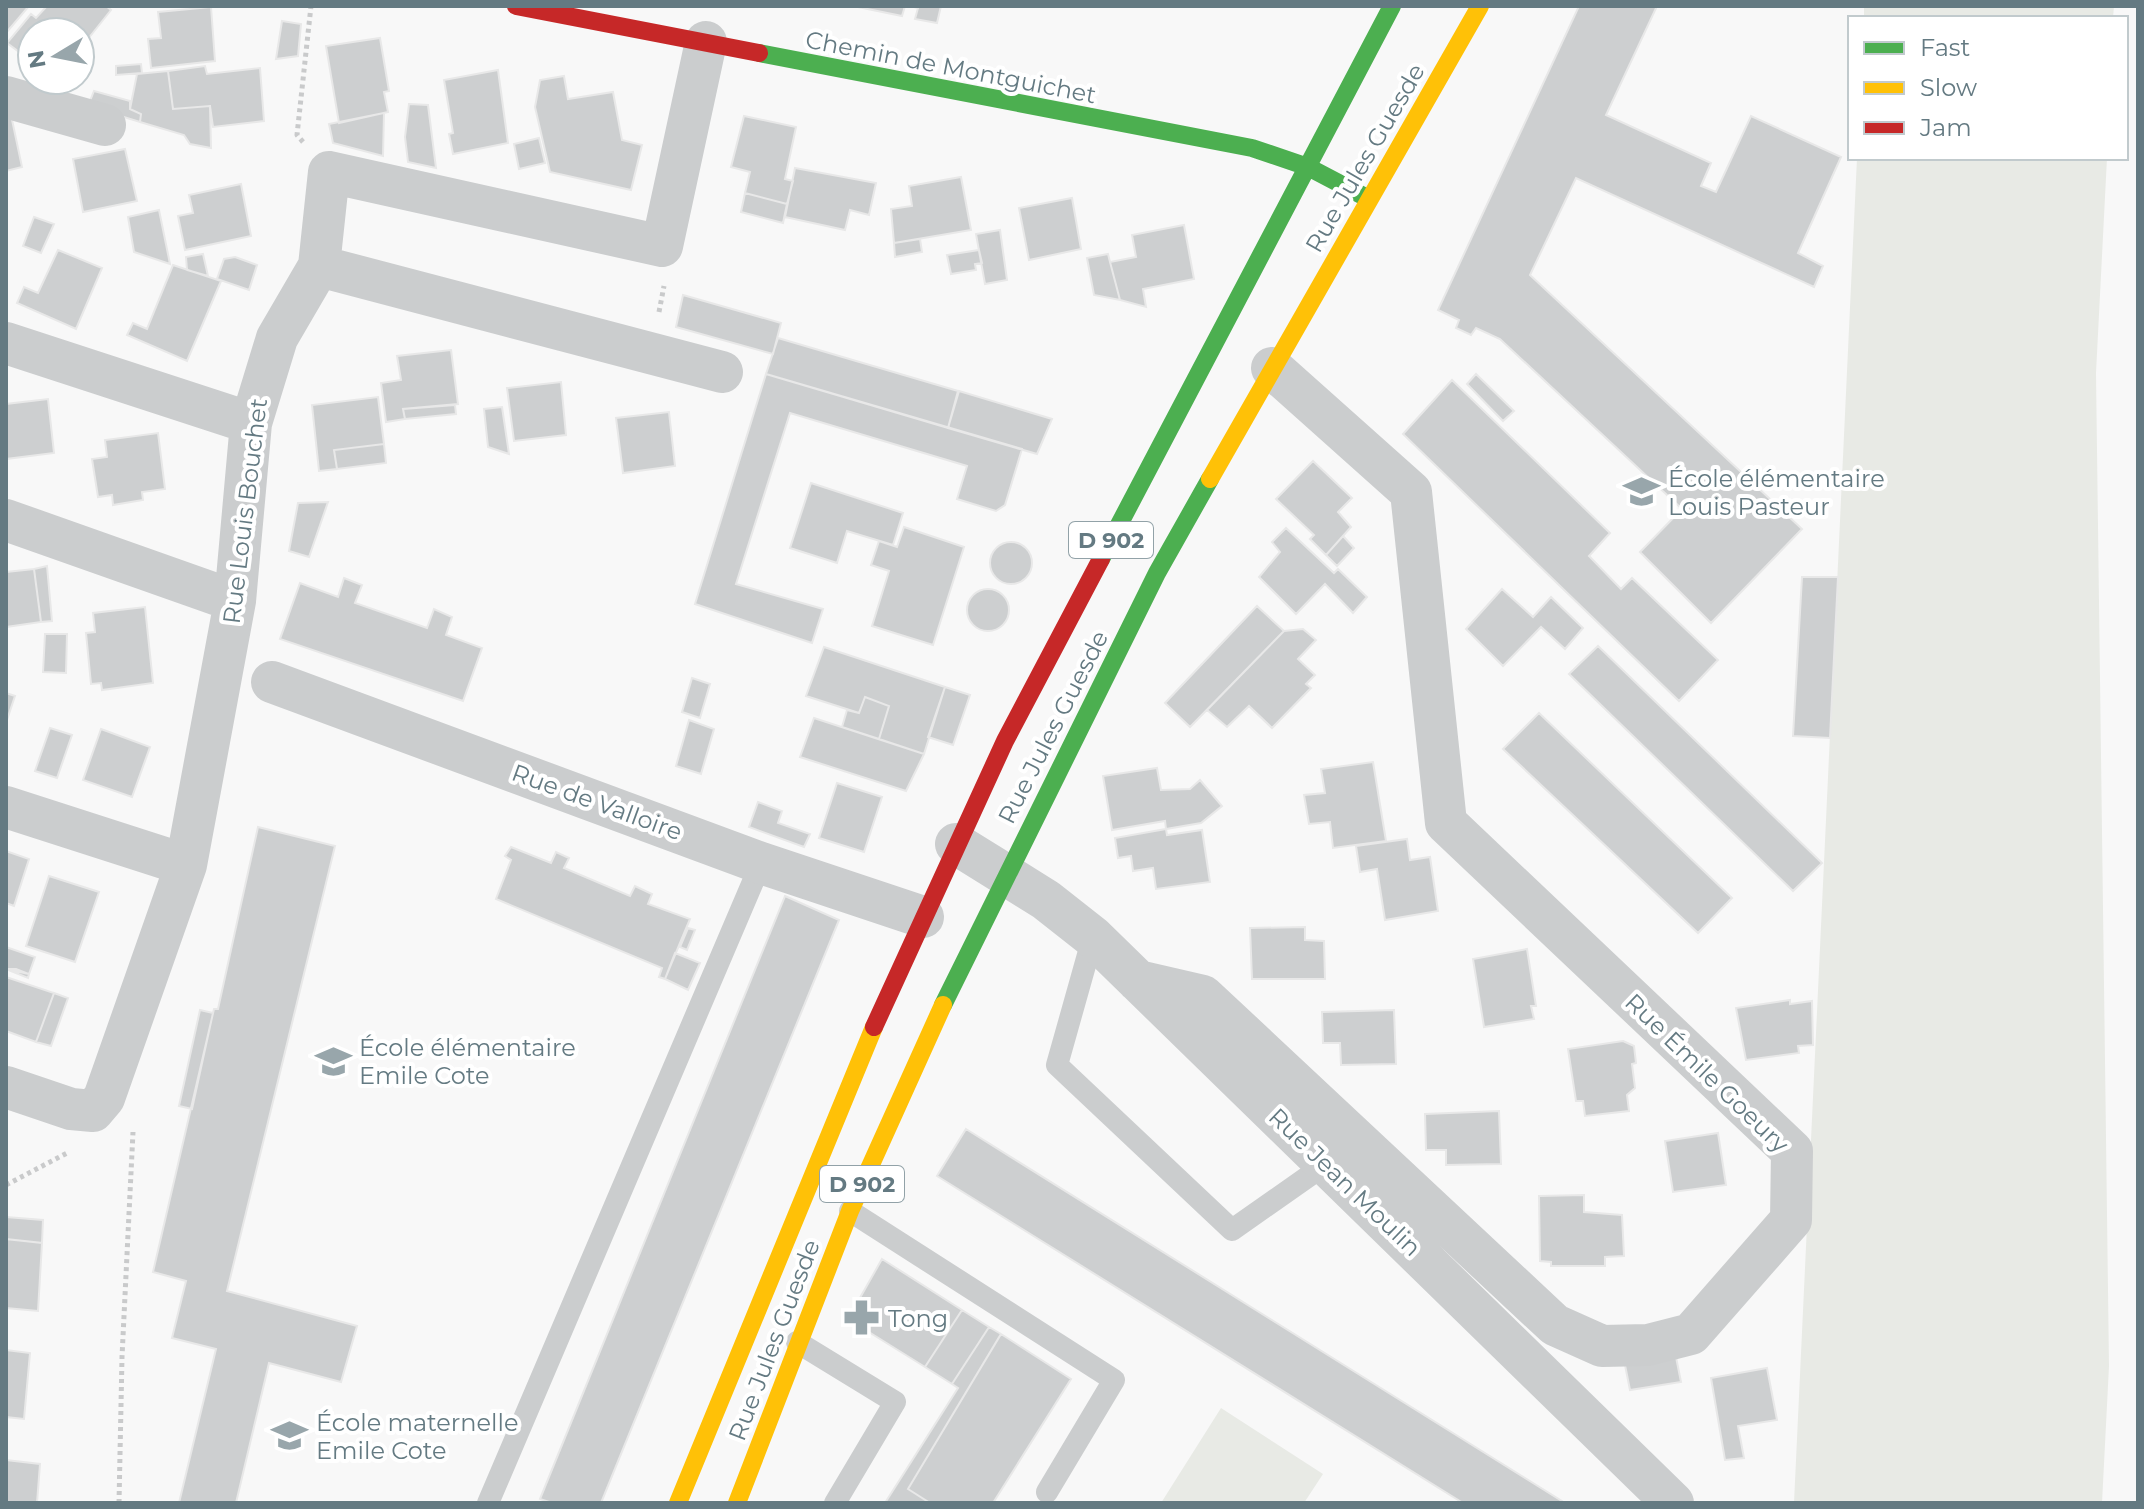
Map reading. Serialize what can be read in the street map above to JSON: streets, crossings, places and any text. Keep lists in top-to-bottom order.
{
  "streets": {
    "main road": ["Chemin de Montguichet", "Rue Jules Guesde", "D 902"],
    "street": [
      "Rue Louis Bouchet",
      "Rue de Valloire",
      "Rue Émile Goeury",
      "Rue Jean Moulin"
    ]
  },
  "crossings": [
    ["Chemin de Montguichet", "Rue Jules Guesde"],
    ["Rue Jules Guesde", "Rue de Valloire"],
    ["Rue Jules Guesde", "Rue Émile Goeury"],
    ["Rue Jules Guesde", "Rue Jean Moulin"],
    ["Rue Émile Goeury", "Rue Jean Moulin"]
  ],
  "places": {
    "school or university": ["École élémentaire Louis Pasteur", "École élémentaire Emile Cote", "École maternelle Emile Cote"],
    "pharmacy": ["Tong"]
  },
  "legend": ["Fast", "Slow", "Jam"],
  "north": "left"
}
